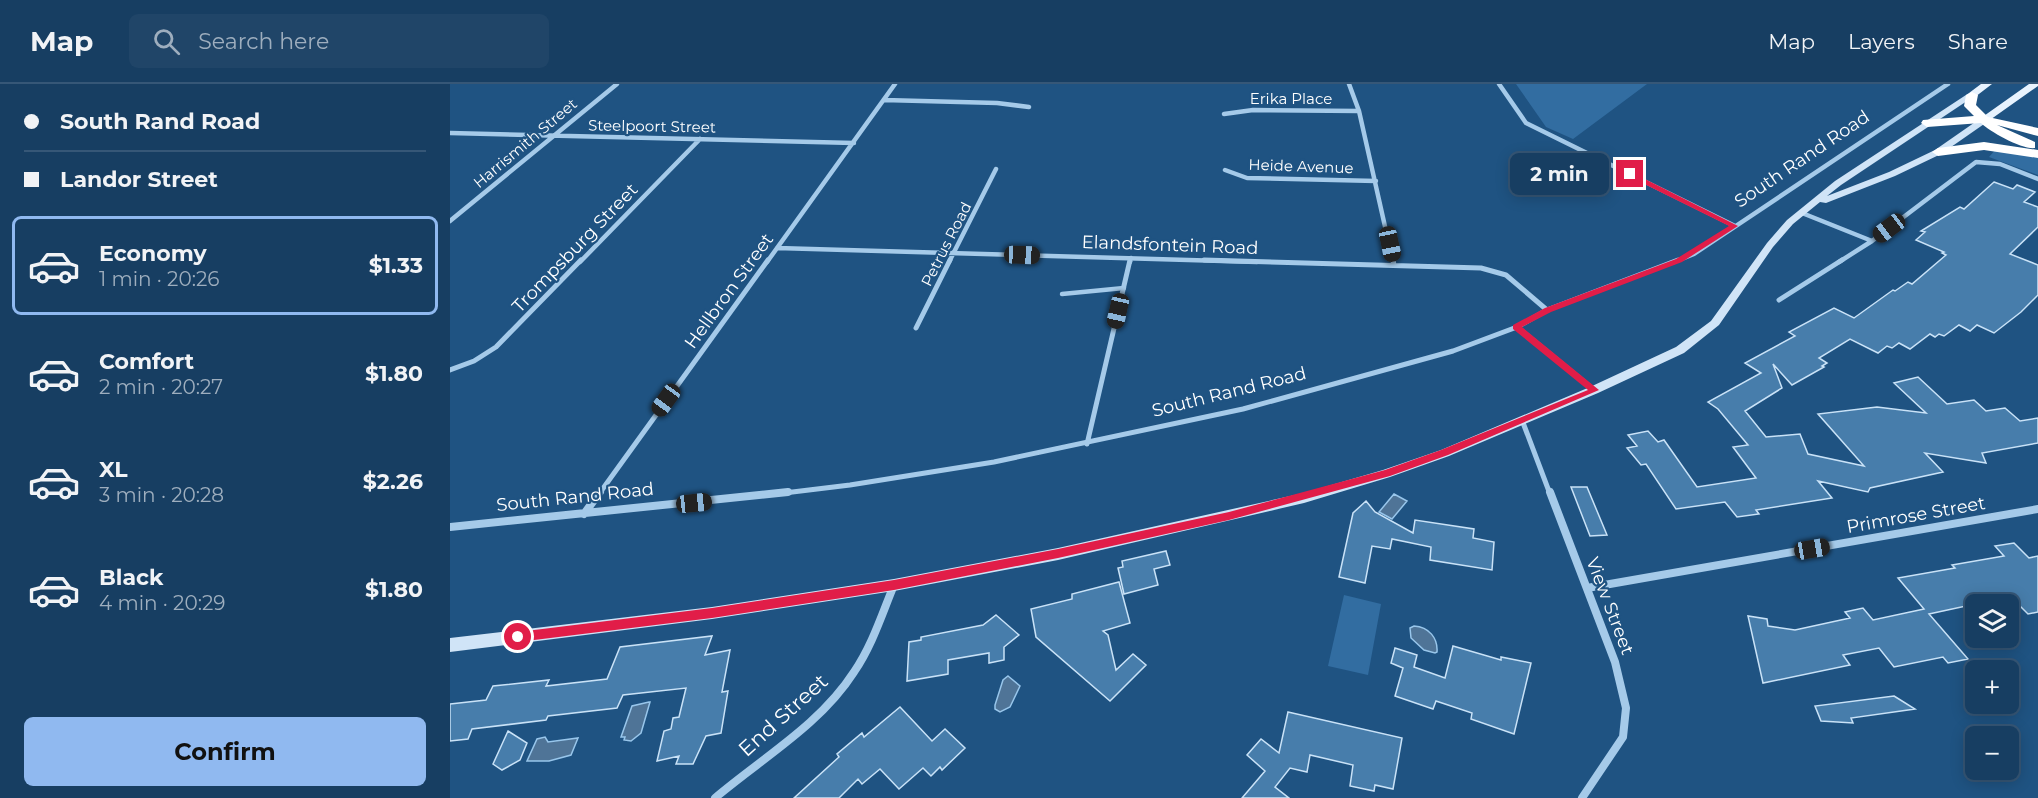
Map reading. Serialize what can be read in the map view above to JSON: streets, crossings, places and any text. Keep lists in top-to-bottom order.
{
  "streets": {
    "street": [
      "Erika Place",
      "Steelpoort Street",
      "Harrismith Street",
      "South Rand Road",
      "Heide Avenue",
      "Petrus Road",
      "Elandsfontein Road",
      "Trompsburg Street",
      "Hellbron Street",
      "Primrose Street",
      "View Street",
      "End Street"
    ]
  },
  "crossings": [
    ["Steelpoort Street", "Harrismith Street"],
    ["Steelpoort Street", "Trompsburg Street"],
    ["Steelpoort Street", "Hellbron Street"],
    ["South Rand Road", "Elandsfontein Road"],
    ["South Rand Road", "Hellbron Street"],
    ["Petrus Road", "Elandsfontein Road"],
    ["Elandsfontein Road", "Hellbron Street"],
    ["Primrose Street", "View Street"]
  ],
  "page": {
    "header": "Map",
    "search": "Search here",
    "nav": ["Map", "Layers", "Share"],
    "banner": ["South Rand Road", "Landor Street"],
    "bubble": "2 min",
    "list": [
      {
        "name": "Economy",
        "note": "1 min · 20:26",
        "value": "$1.33"
      },
      {
        "name": "Comfort",
        "note": "2 min · 20:27",
        "value": "$1.80"
      },
      {
        "name": "XL",
        "note": "3 min · 20:28",
        "value": "$2.26"
      },
      {
        "name": "Black",
        "note": "4 min · 20:29",
        "value": "$1.80"
      }
    ],
    "map_buttons": ["+", "−"],
    "buttons": "Confirm"
  }
}
